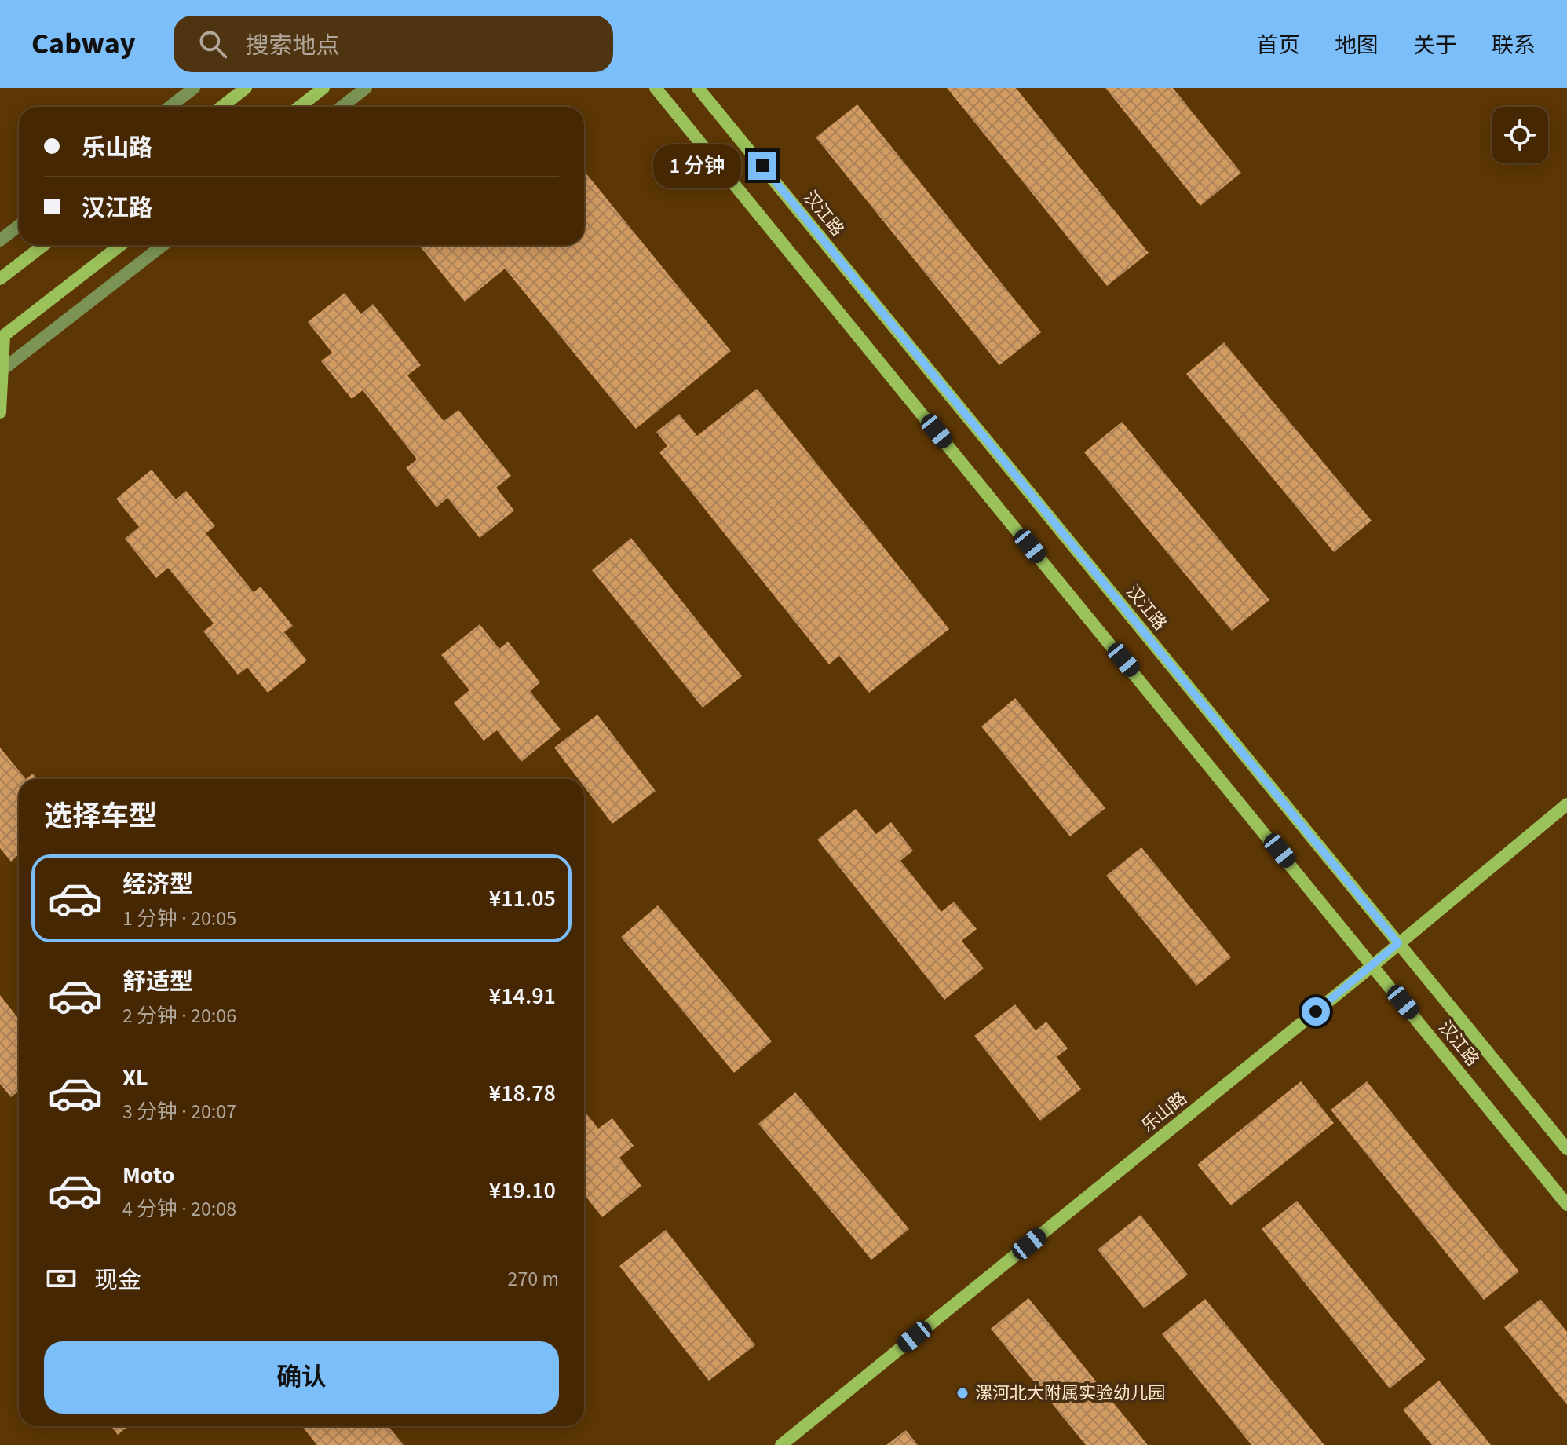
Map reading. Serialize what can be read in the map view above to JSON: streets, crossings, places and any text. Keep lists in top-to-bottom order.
{
  "streets": {
    "street": ["汉江路", "乐山路"]
  },
  "crossings": [
    ["汉江路", "乐山路"]
  ],
  "places": ["漯河北大附属实验幼儿园"],
  "page": {
    "header": "Cabway",
    "search": "搜索地点",
    "nav": [
      "首页",
      "地图",
      "关于",
      "联系"
    ],
    "banner": ["乐山路", "汉江路"],
    "bubble": "1 分钟",
    "heading": "选择车型",
    "list": [
      {
        "name": "经济型",
        "note": "1 分钟 · 20:05",
        "value": "¥11.05"
      },
      {
        "name": "舒适型",
        "note": "2 分钟 · 20:06",
        "value": "¥14.91"
      },
      {
        "name": "XL",
        "note": "3 分钟 · 20:07",
        "value": "¥18.78"
      },
      {
        "name": "Moto",
        "note": "4 分钟 · 20:08",
        "value": "¥19.10"
      }
    ],
    "pay": ["现金", "270 m"],
    "buttons": "确认"
  }
}
